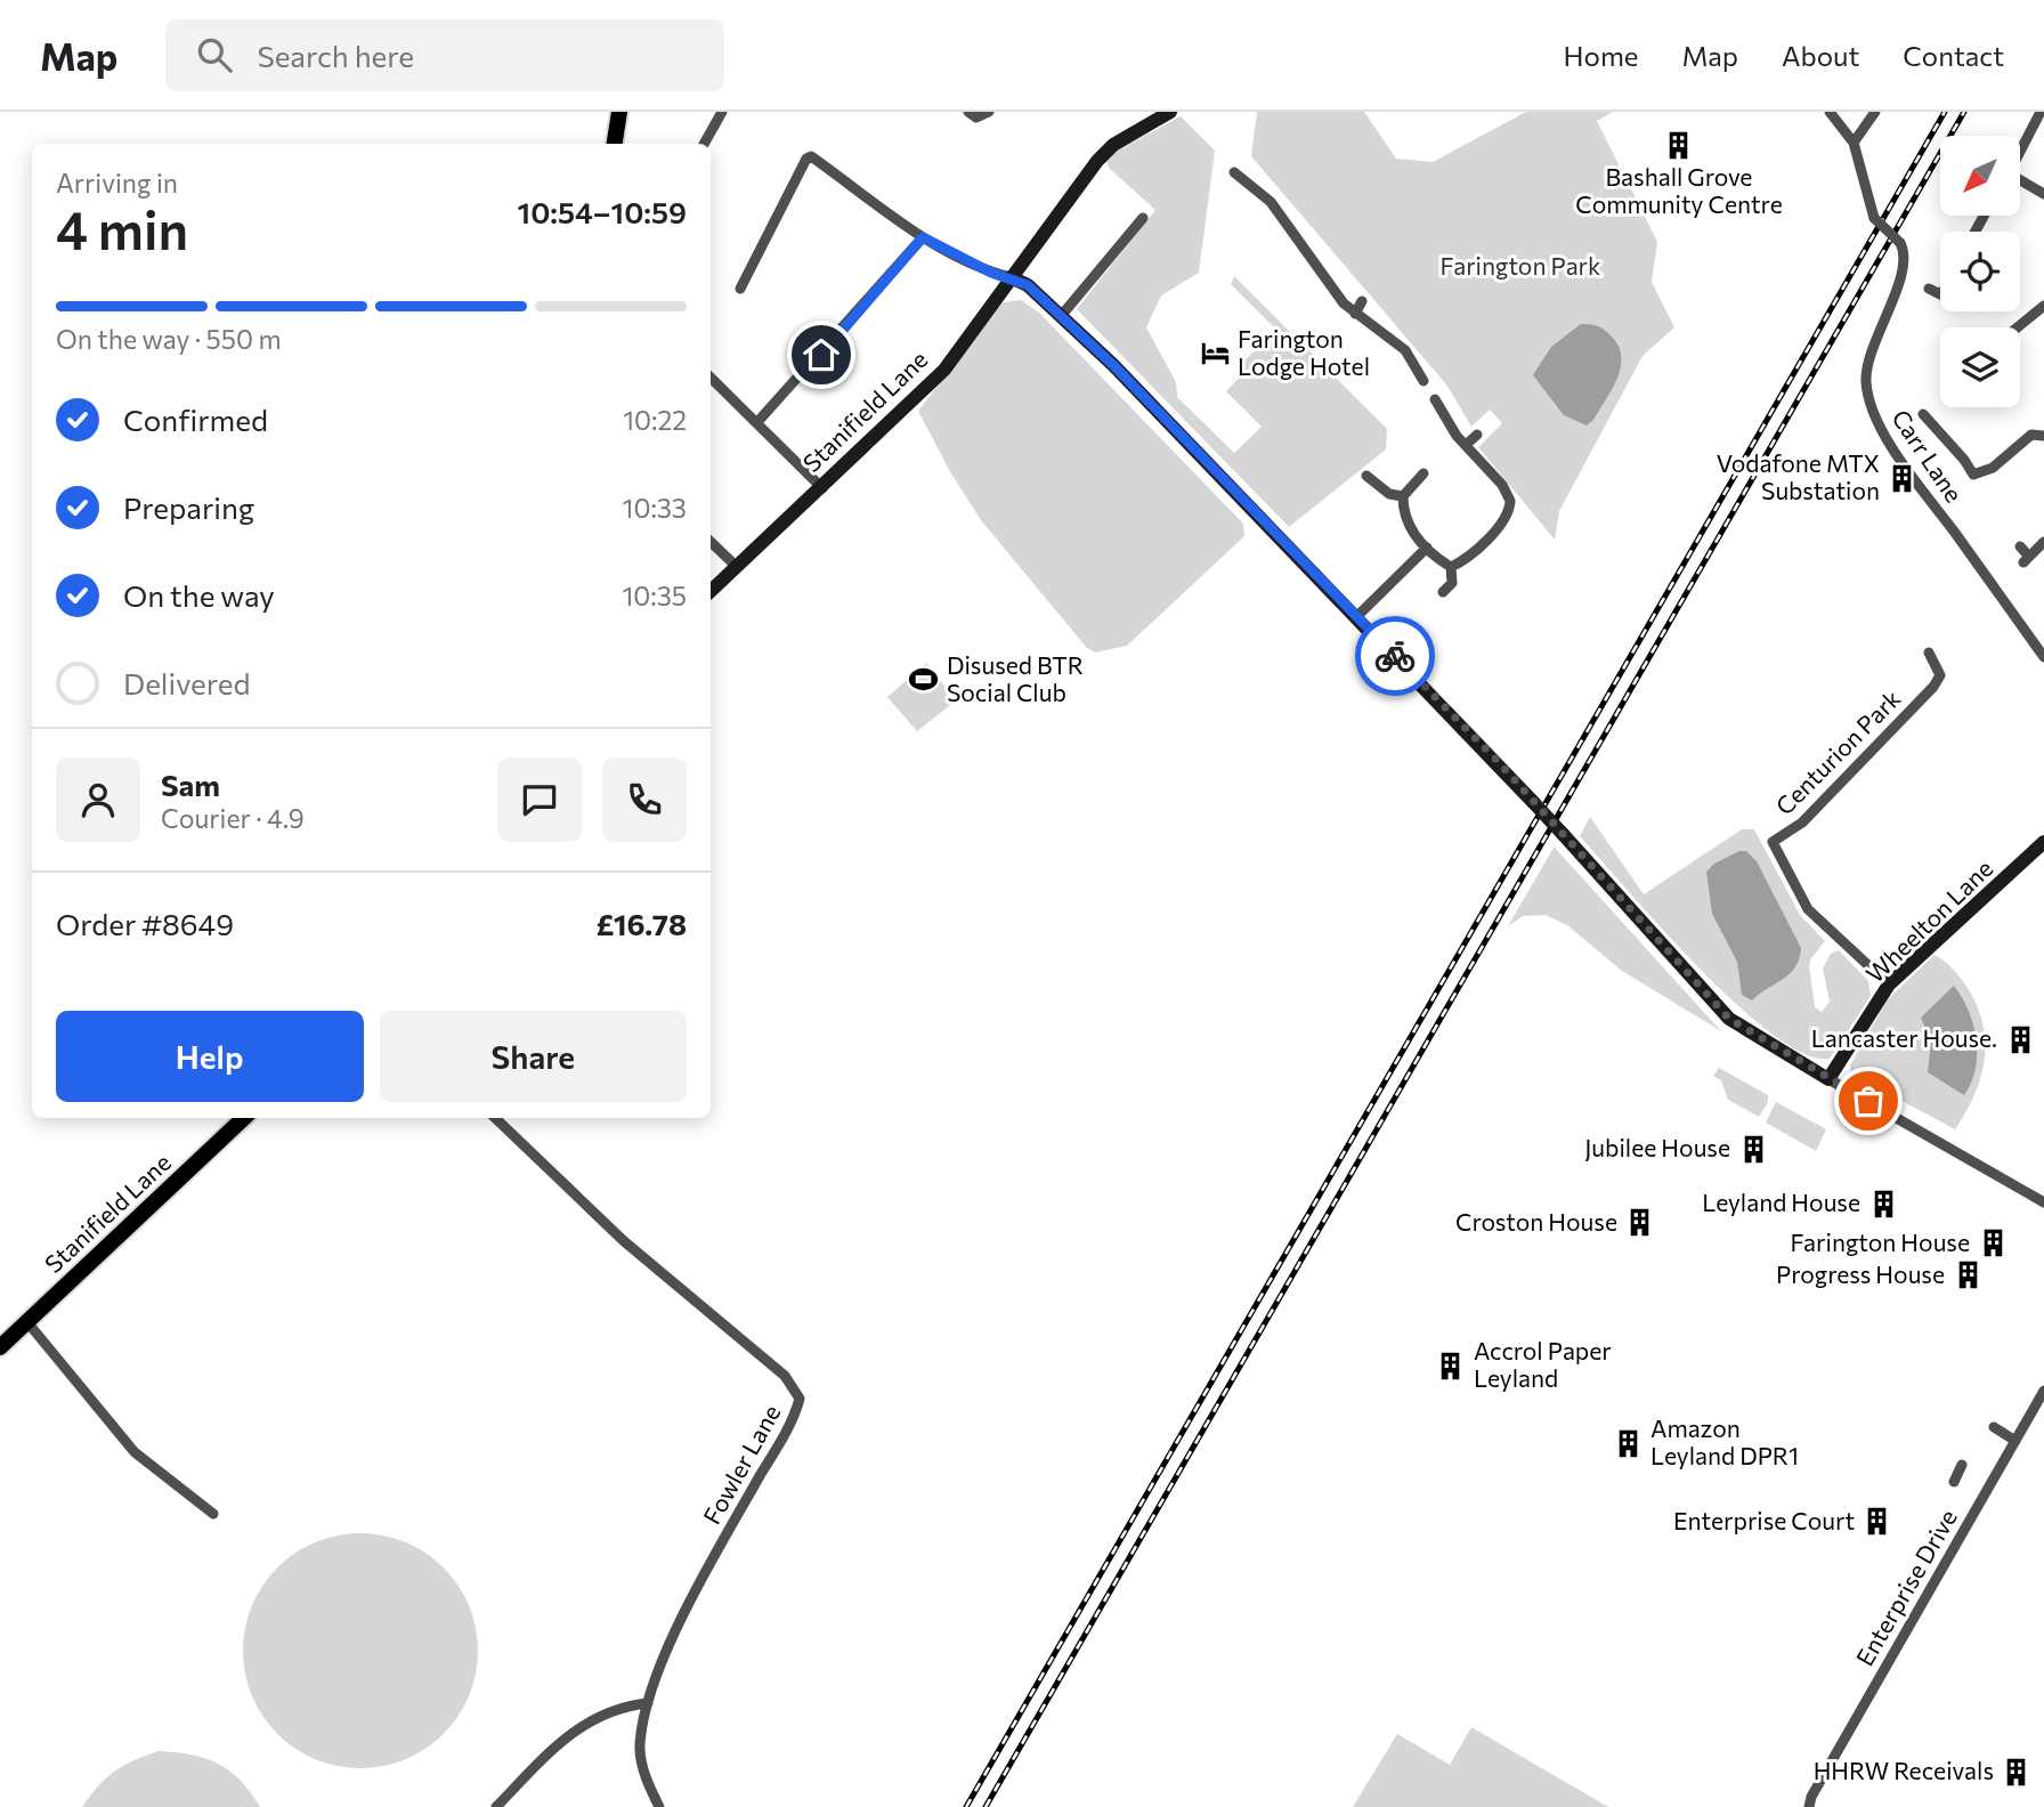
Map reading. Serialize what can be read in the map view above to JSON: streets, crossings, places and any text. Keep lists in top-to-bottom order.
{
  "streets": {
    "main road": ["Stanifield Lane"],
    "street": [
      "Carr Lane",
      "Centurion Park",
      "Wheelton Lane",
      "Fowler Lane",
      "Enterprise Drive"
    ]
  },
  "crossings": [
    ["Centurion Park", "Wheelton Lane"]
  ],
  "parks": ["Farington Park"],
  "places": {
    "building": [
      "Bashall Grove Community Centre",
      "Vodafone MTX Substation",
      "Lancaster House.",
      "Jubilee House",
      "Leyland House",
      "Croston House",
      "Farington House",
      "Progress House",
      "Accrol Paper Leyland",
      "Amazon Leyland DPR1",
      "Enterprise Court",
      "HHRW Receivals"
    ],
    "hotel": ["Farington Lodge Hotel"],
    "sports": ["Disused BTR Social Club"]
  },
  "north": "bottom left",
  "page": {
    "header": "Map",
    "search": "Search here",
    "nav": [
      "Home",
      "Map",
      "About",
      "Contact"
    ],
    "heading": ["4 min", "Arriving in", "10:54–10:59"],
    "panel": [
      "Sam",
      "Courier · 4.9",
      "Order #8649",
      "£16.78"
    ],
    "bar": "On the way · 550 m",
    "list": [
      ["Confirmed", "10:22"],
      ["Preparing", "10:33"],
      ["On the way", "10:35"],
      "Delivered"
    ],
    "buttons": ["Help", "Share"]
  }
}
